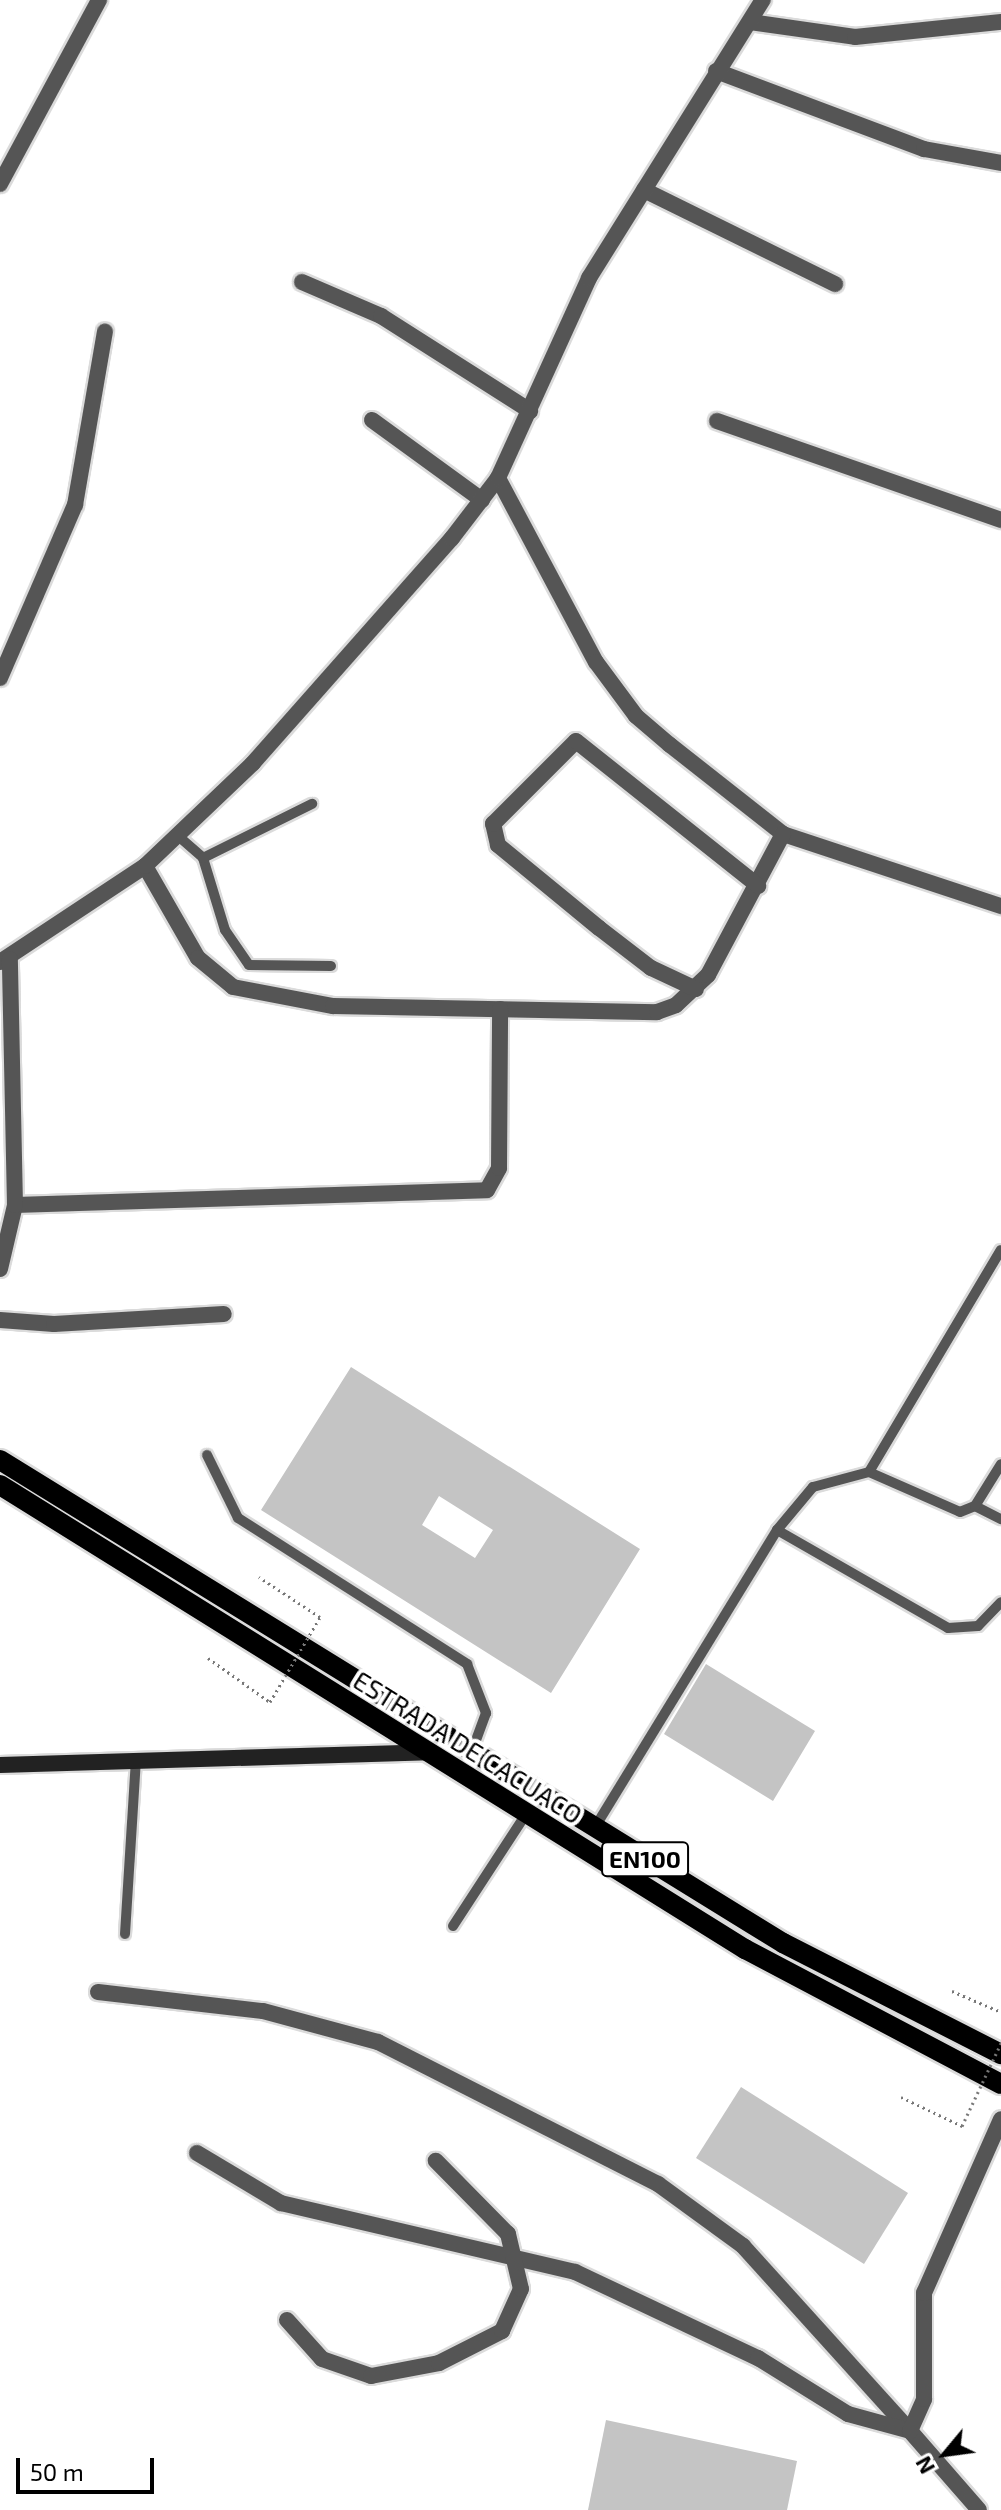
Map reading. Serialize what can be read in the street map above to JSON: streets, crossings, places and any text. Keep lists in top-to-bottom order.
{
  "streets": {
    "main road": ["ESTRADA DE CACUACO", "EN100"]
  },
  "scale_bar": "50 m",
  "north": "bottom left"
}
